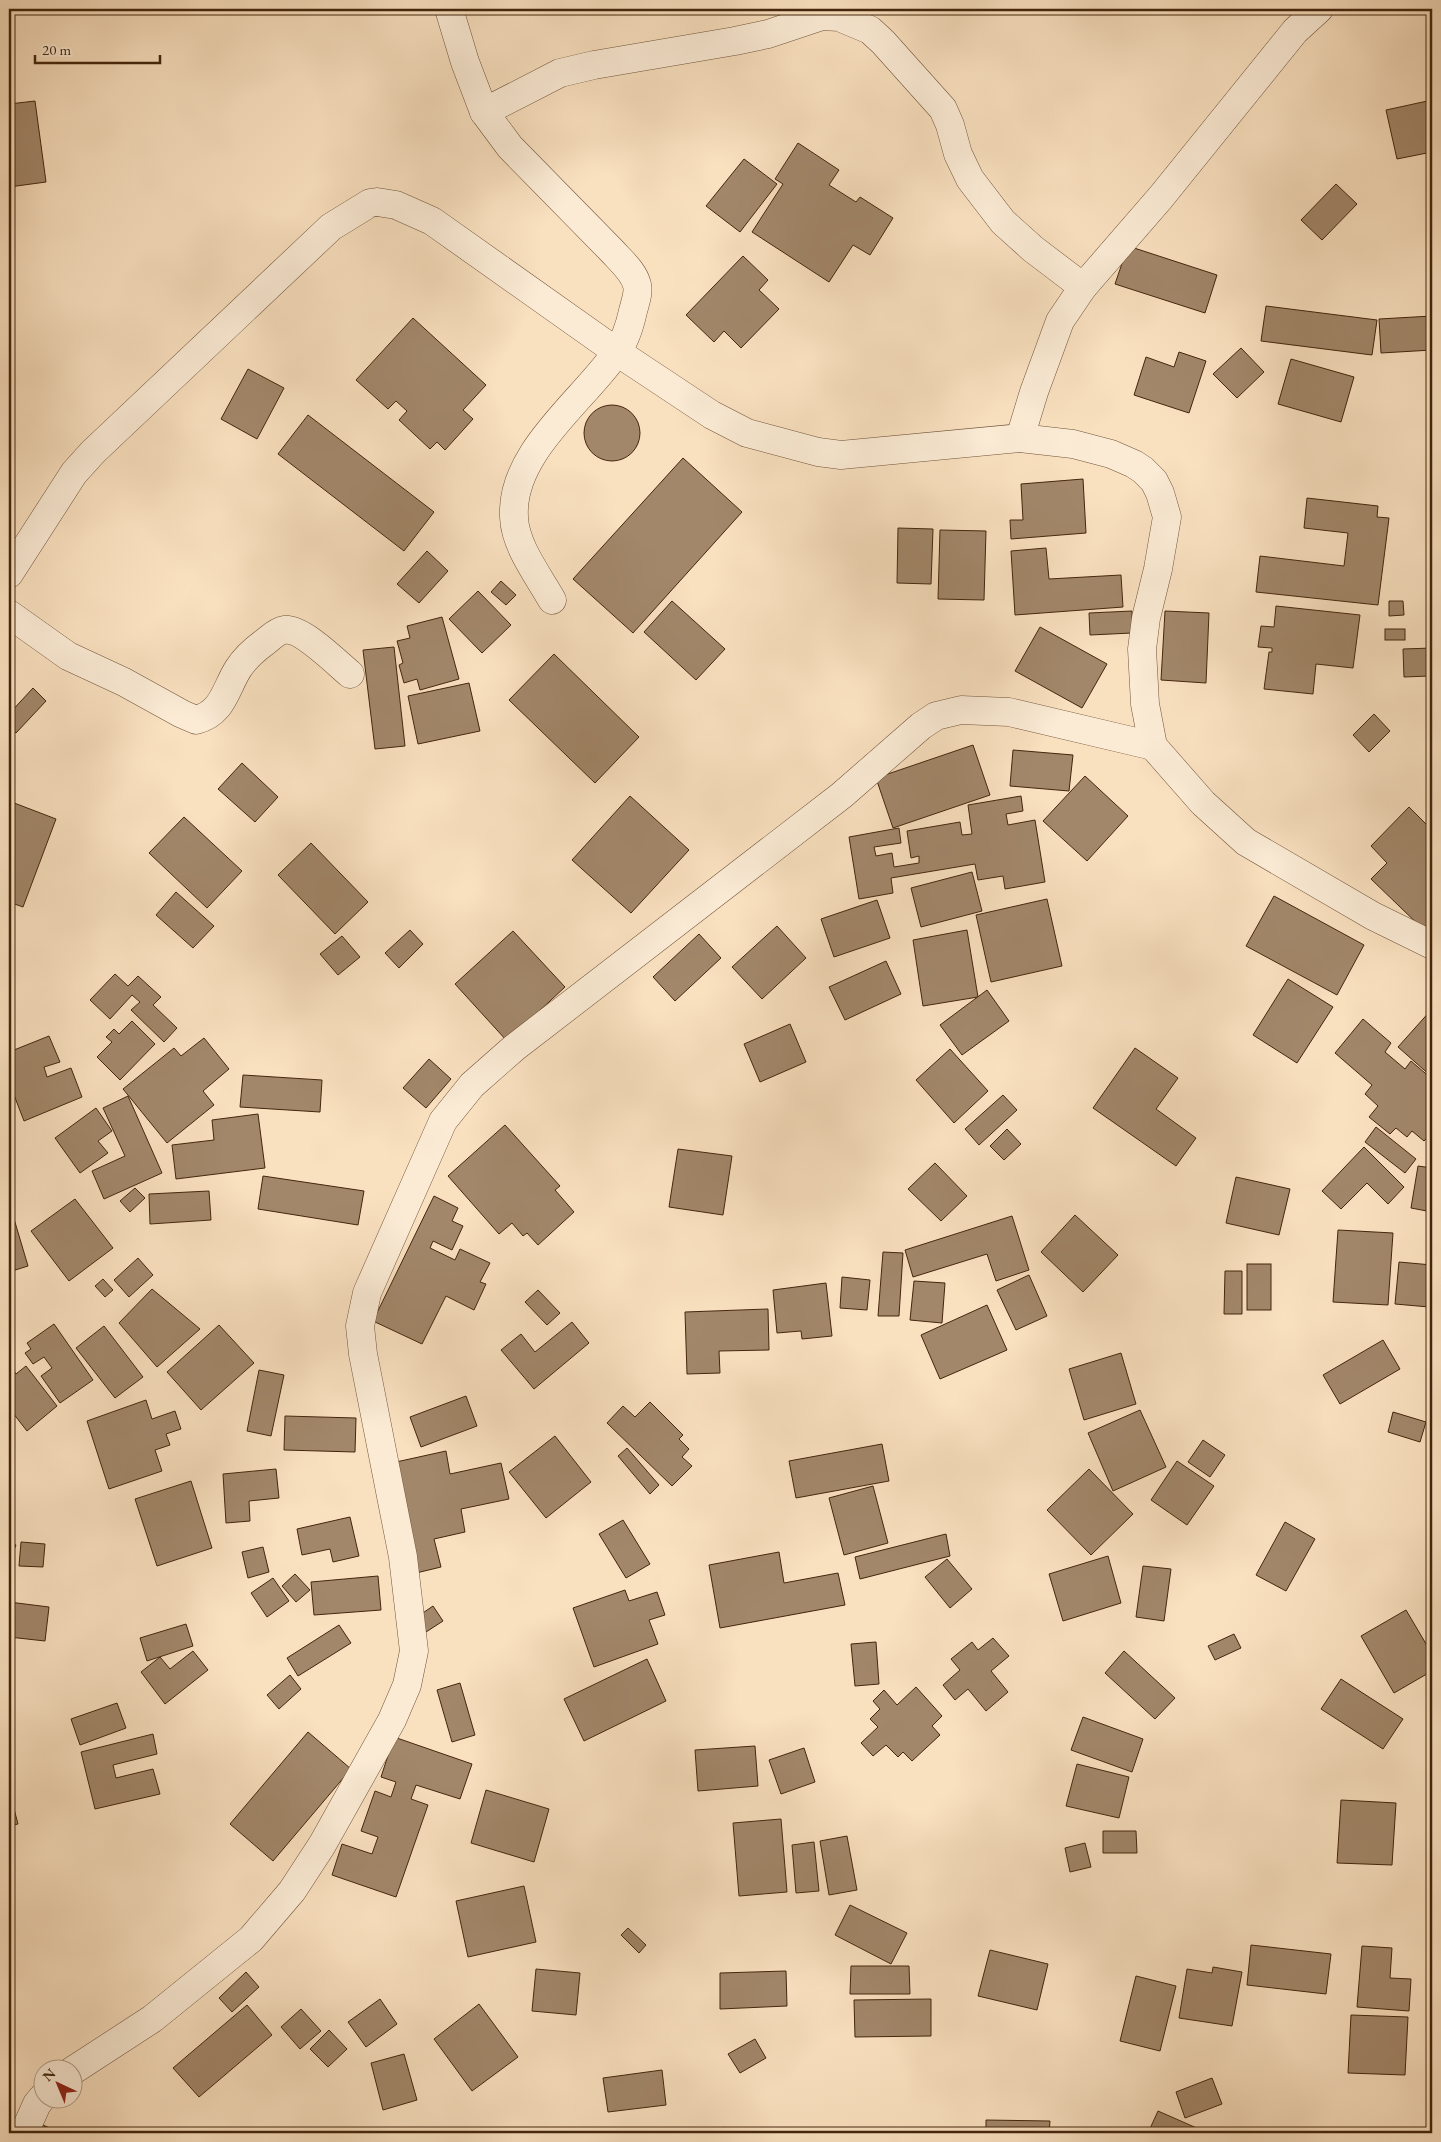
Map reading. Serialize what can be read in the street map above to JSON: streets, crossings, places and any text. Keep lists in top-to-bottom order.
{
  "scale_bar": "20 m",
  "north": "top left"
}
